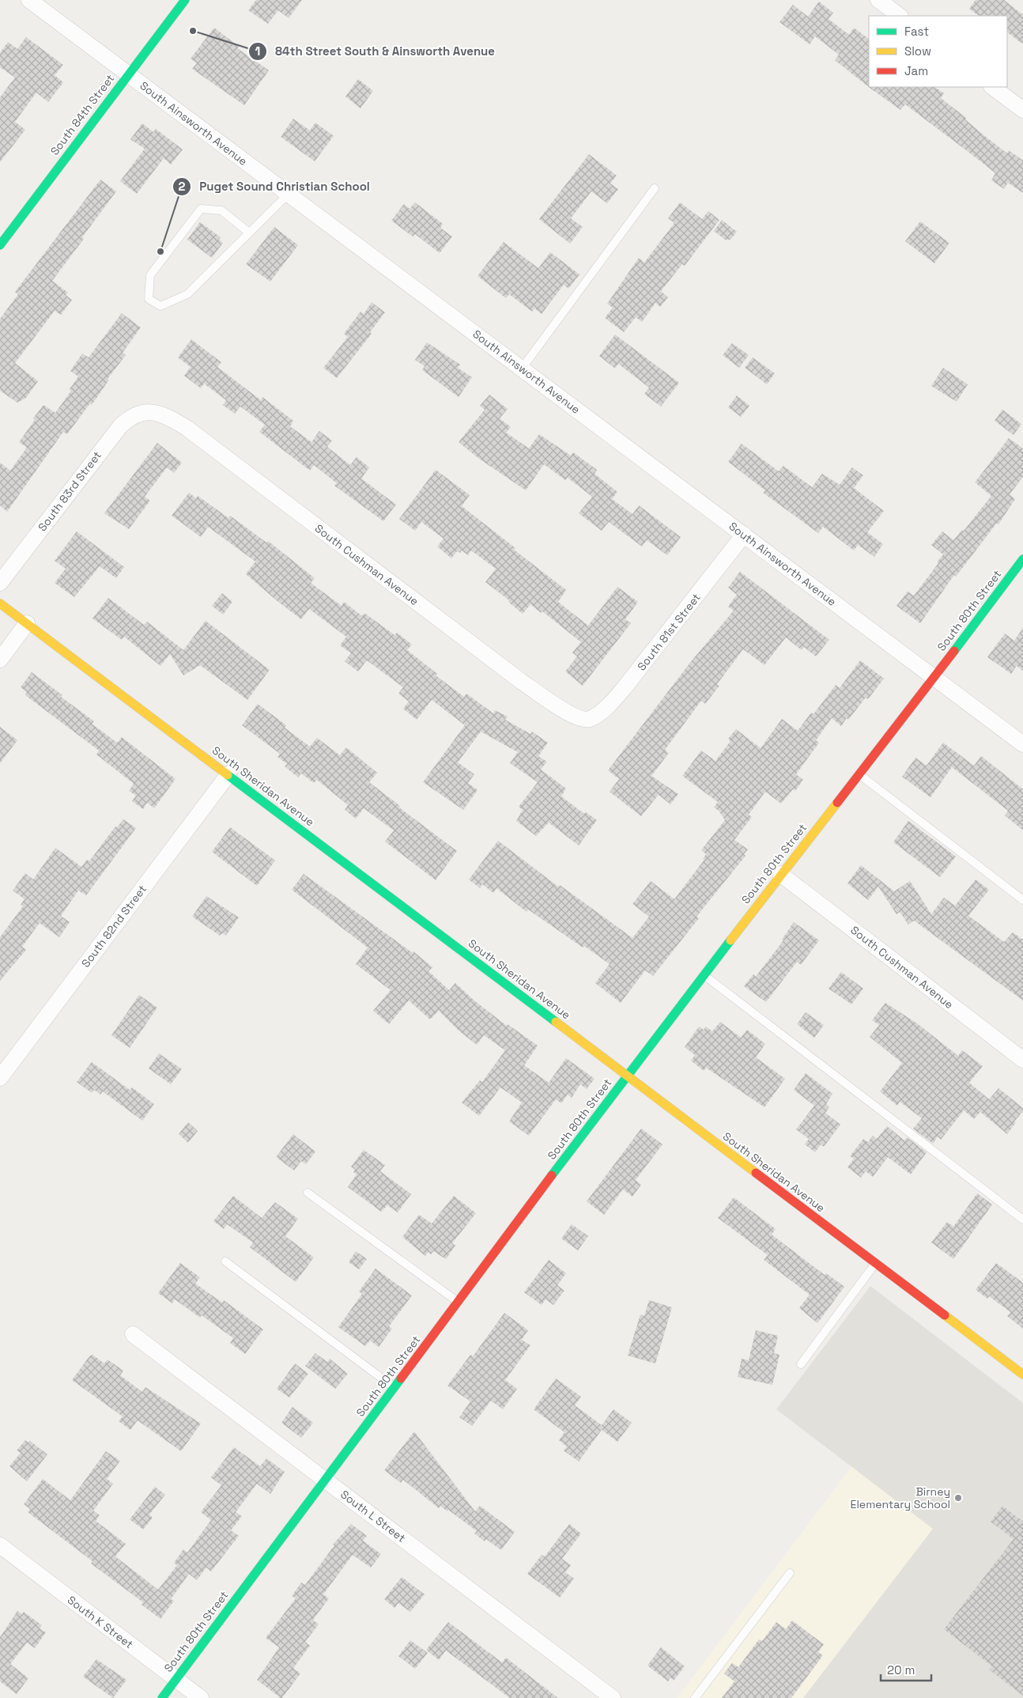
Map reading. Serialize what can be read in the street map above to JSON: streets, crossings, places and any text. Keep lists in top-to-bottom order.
{
  "streets": {
    "street": [
      "South 84th Street",
      "South Ainsworth Avenue",
      "South 83rd Street",
      "South Cushman Avenue",
      "South 80th Street",
      "South 81st Street",
      "South Sheridan Avenue",
      "South 82nd Street",
      "South L Street",
      "South K Street"
    ]
  },
  "crossings": [
    ["South 84th Street", "South Ainsworth Avenue"],
    ["South Ainsworth Avenue", "South 80th Street"],
    ["South Ainsworth Avenue", "South 81st Street"],
    ["South 83rd Street", "South Cushman Avenue"],
    ["South Cushman Avenue", "South 80th Street"],
    ["South Cushman Avenue", "South 81st Street"],
    ["South 80th Street", "South Sheridan Avenue"],
    ["South 80th Street", "South L Street"],
    ["South 80th Street", "South K Street"],
    ["South Sheridan Avenue", "South 82nd Street"]
  ],
  "places": ["84th Street South & Ainsworth Avenue", "Puget Sound Christian School", "Birney Elementary School"],
  "legend": ["Fast", "Slow", "Jam"],
  "scale_bar": "20 m"
}
